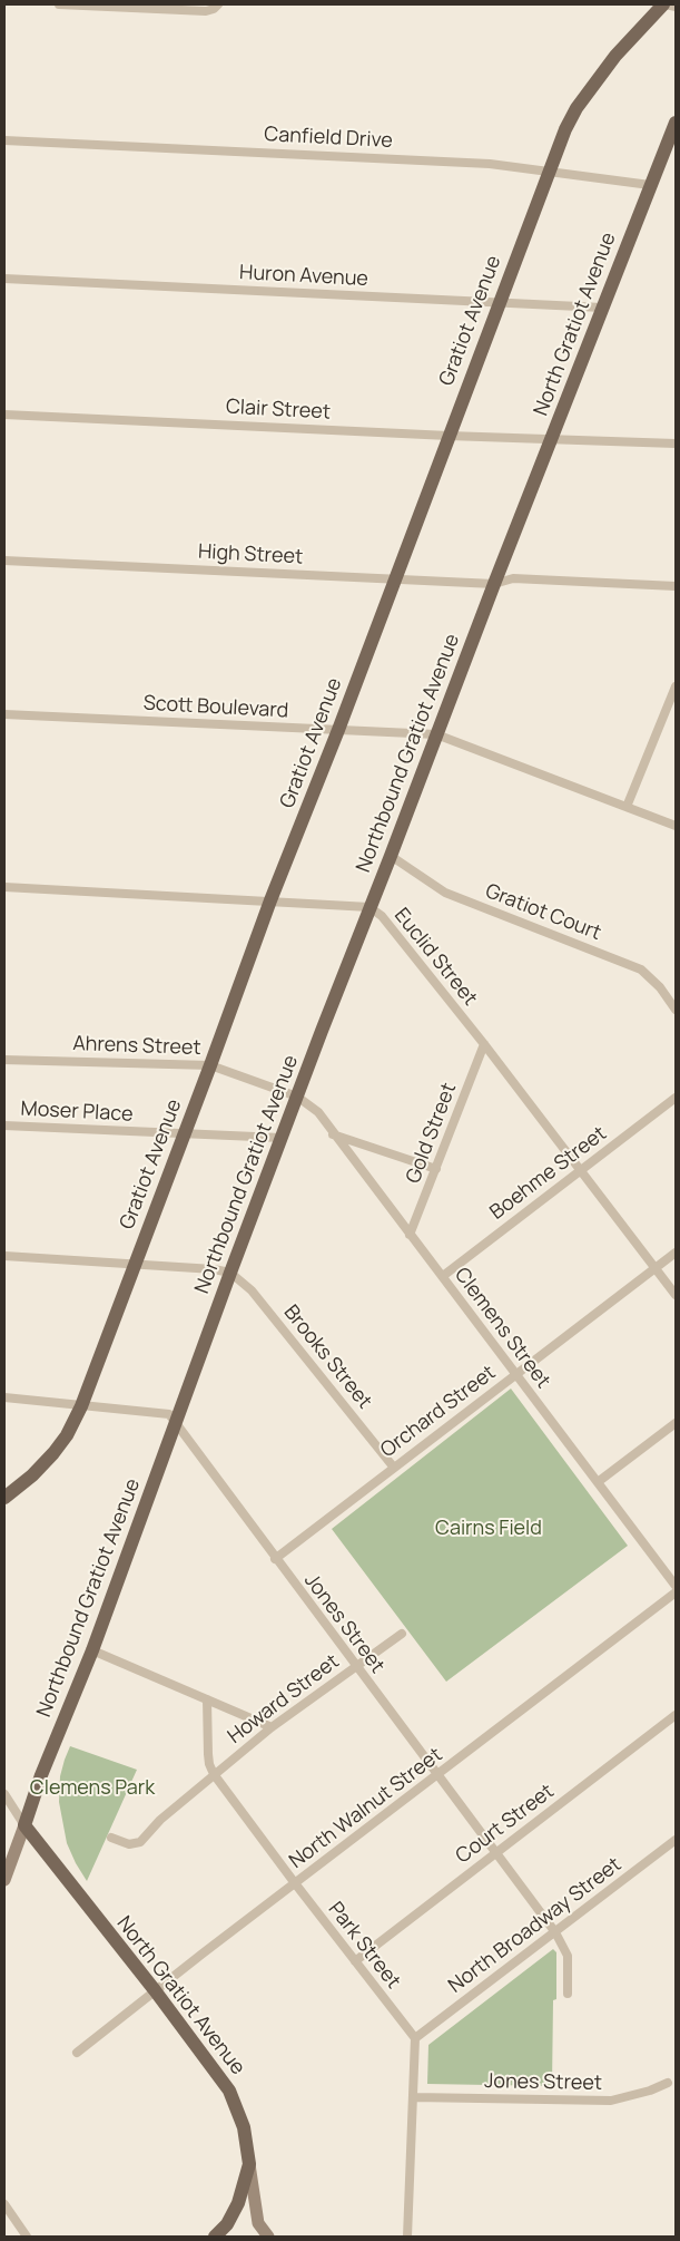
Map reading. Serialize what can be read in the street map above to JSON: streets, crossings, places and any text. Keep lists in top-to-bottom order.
{
  "streets": {
    "main road": ["Gratiot Avenue", "North Gratiot Avenue", "Northbound Gratiot Avenue"],
    "street": [
      "Canfield Drive",
      "Huron Avenue",
      "Clair Street",
      "High Street",
      "Scott Boulevard",
      "Gratiot Court",
      "Euclid Street",
      "Ahrens Street",
      "Moser Place",
      "Gold Street",
      "Boehme Street",
      "Clemens Street",
      "Brooks Street",
      "Orchard Street",
      "Jones Street",
      "Howard Street",
      "North Walnut Street",
      "Court Street",
      "North Broadway Street",
      "Park Street"
    ]
  },
  "crossings": [
    ["Canfield Drive", "Gratiot Avenue"],
    ["Canfield Drive", "North Gratiot Avenue"],
    ["Huron Avenue", "Gratiot Avenue"],
    ["Huron Avenue", "North Gratiot Avenue"],
    ["Gratiot Avenue", "Clair Street"],
    ["Gratiot Avenue", "High Street"],
    ["Gratiot Avenue", "Scott Boulevard"],
    ["Gratiot Avenue", "Euclid Street"],
    ["Gratiot Avenue", "Ahrens Street"],
    ["Gratiot Avenue", "Moser Place"],
    ["Gratiot Avenue", "Jones Street"],
    ["North Gratiot Avenue", "Clair Street"],
    ["North Gratiot Avenue", "Northbound Gratiot Avenue"],
    ["North Gratiot Avenue", "North Walnut Street"],
    ["High Street", "Northbound Gratiot Avenue"],
    ["Scott Boulevard", "Northbound Gratiot Avenue"],
    ["Northbound Gratiot Avenue", "Gratiot Court"],
    ["Northbound Gratiot Avenue", "Euclid Street"],
    ["Northbound Gratiot Avenue", "Ahrens Street"],
    ["Northbound Gratiot Avenue", "Moser Place"],
    ["Northbound Gratiot Avenue", "Clemens Street"],
    ["Northbound Gratiot Avenue", "Brooks Street"],
    ["Northbound Gratiot Avenue", "Jones Street"],
    ["Euclid Street", "Gold Street"],
    ["Euclid Street", "Boehme Street"],
    ["Euclid Street", "Orchard Street"],
    ["Ahrens Street", "Clemens Street"],
    ["Gold Street", "Clemens Street"],
    ["Boehme Street", "Clemens Street"],
    ["Clemens Street", "Orchard Street"],
    ["Brooks Street", "Orchard Street"],
    ["Orchard Street", "Jones Street"],
    ["Jones Street", "Howard Street"],
    ["Jones Street", "North Walnut Street"],
    ["Jones Street", "Court Street"],
    ["Jones Street", "North Broadway Street"],
    ["Howard Street", "Park Street"],
    ["North Walnut Street", "Park Street"],
    ["Court Street", "Park Street"],
    ["North Broadway Street", "Park Street"]
  ],
  "parks": ["Cairns Field", "Clemens Park"]
}
